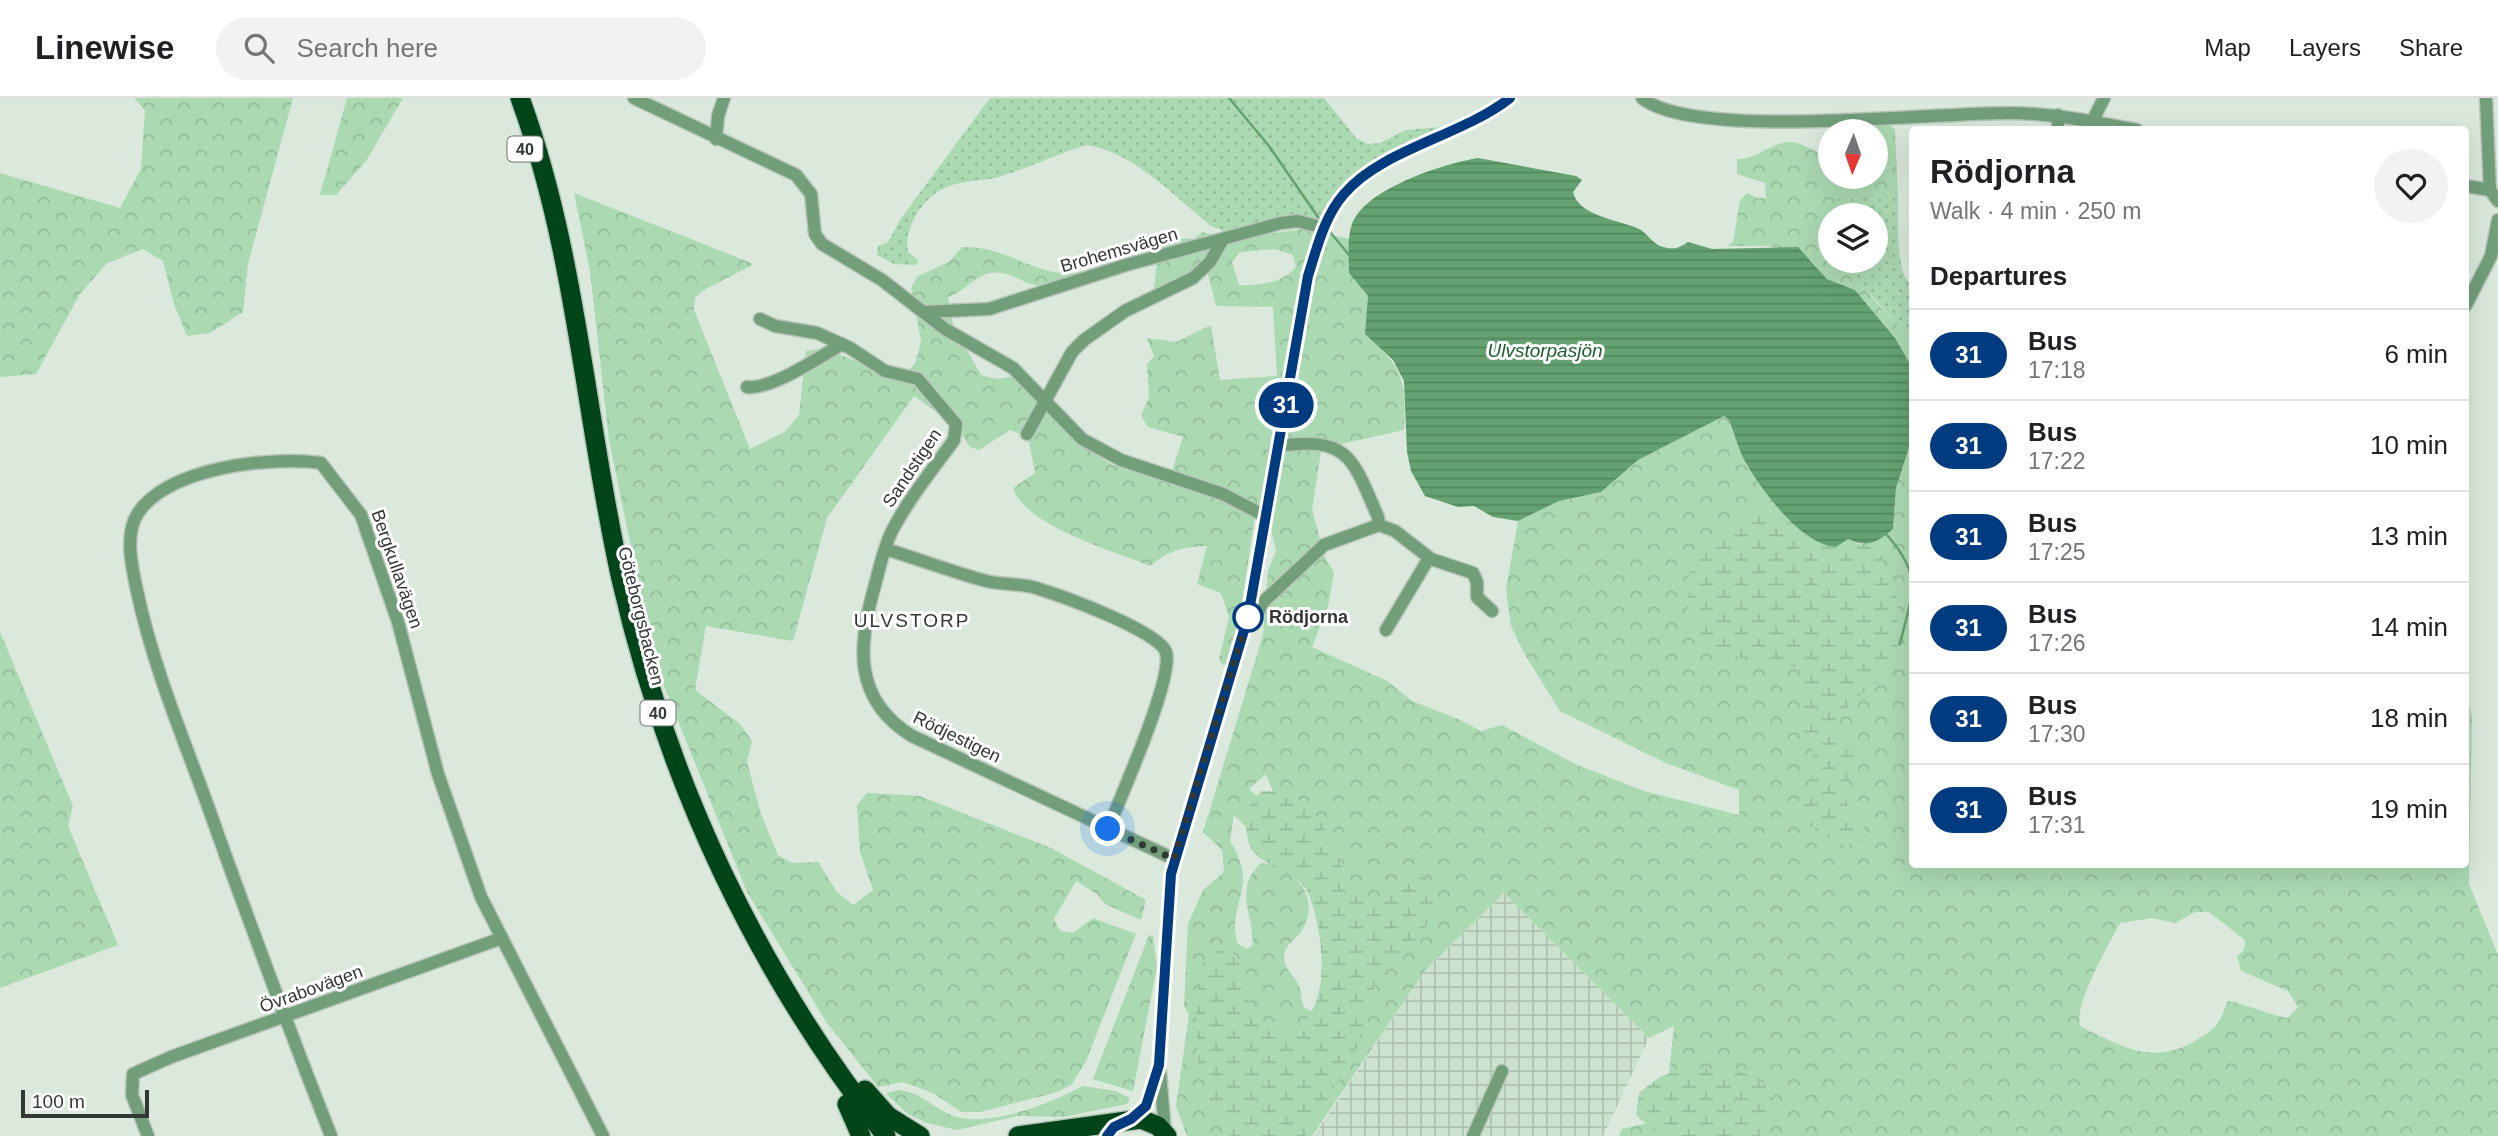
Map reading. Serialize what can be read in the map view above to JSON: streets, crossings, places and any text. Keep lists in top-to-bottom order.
{
  "streets": {
    "highway": ["40", "Göteborgsbacken"],
    "street": [
      "Brohemsvägen",
      "Sandstigen",
      "Bergkullavägen",
      "Rödjestigen",
      "Övrabovägen"
    ]
  },
  "crossings": [
    ["40", "Göteborgsbacken"],
    ["Sandstigen", "Rödjestigen"],
    ["Bergkullavägen", "Övrabovägen"]
  ],
  "districts": ["ULVSTORP"],
  "water": ["Ulvstorpasjön"],
  "places": ["Rödjorna"],
  "lines": ["bus line 31"],
  "scale_bar": "100 m",
  "north": "bottom",
  "page": {
    "header": "Linewise",
    "search": "Search here",
    "nav": ["Map", "Layers", "Share"],
    "on_map": "31",
    "heading": [
      ["Rödjorna", "Walk · 4 min · 250 m"],
      "Departures"
    ],
    "list": [
      {
        "mark": "31",
        "name": "Bus",
        "note": "17:18",
        "value": "6 min"
      },
      {
        "mark": "31",
        "name": "Bus",
        "note": "17:22",
        "value": "10 min"
      },
      {
        "mark": "31",
        "name": "Bus",
        "note": "17:25",
        "value": "13 min"
      },
      {
        "mark": "31",
        "name": "Bus",
        "note": "17:26",
        "value": "14 min"
      },
      {
        "mark": "31",
        "name": "Bus",
        "note": "17:30",
        "value": "18 min"
      },
      {
        "mark": "31",
        "name": "Bus",
        "note": "17:31",
        "value": "19 min"
      }
    ],
    "scale": "100 m"
  }
}
